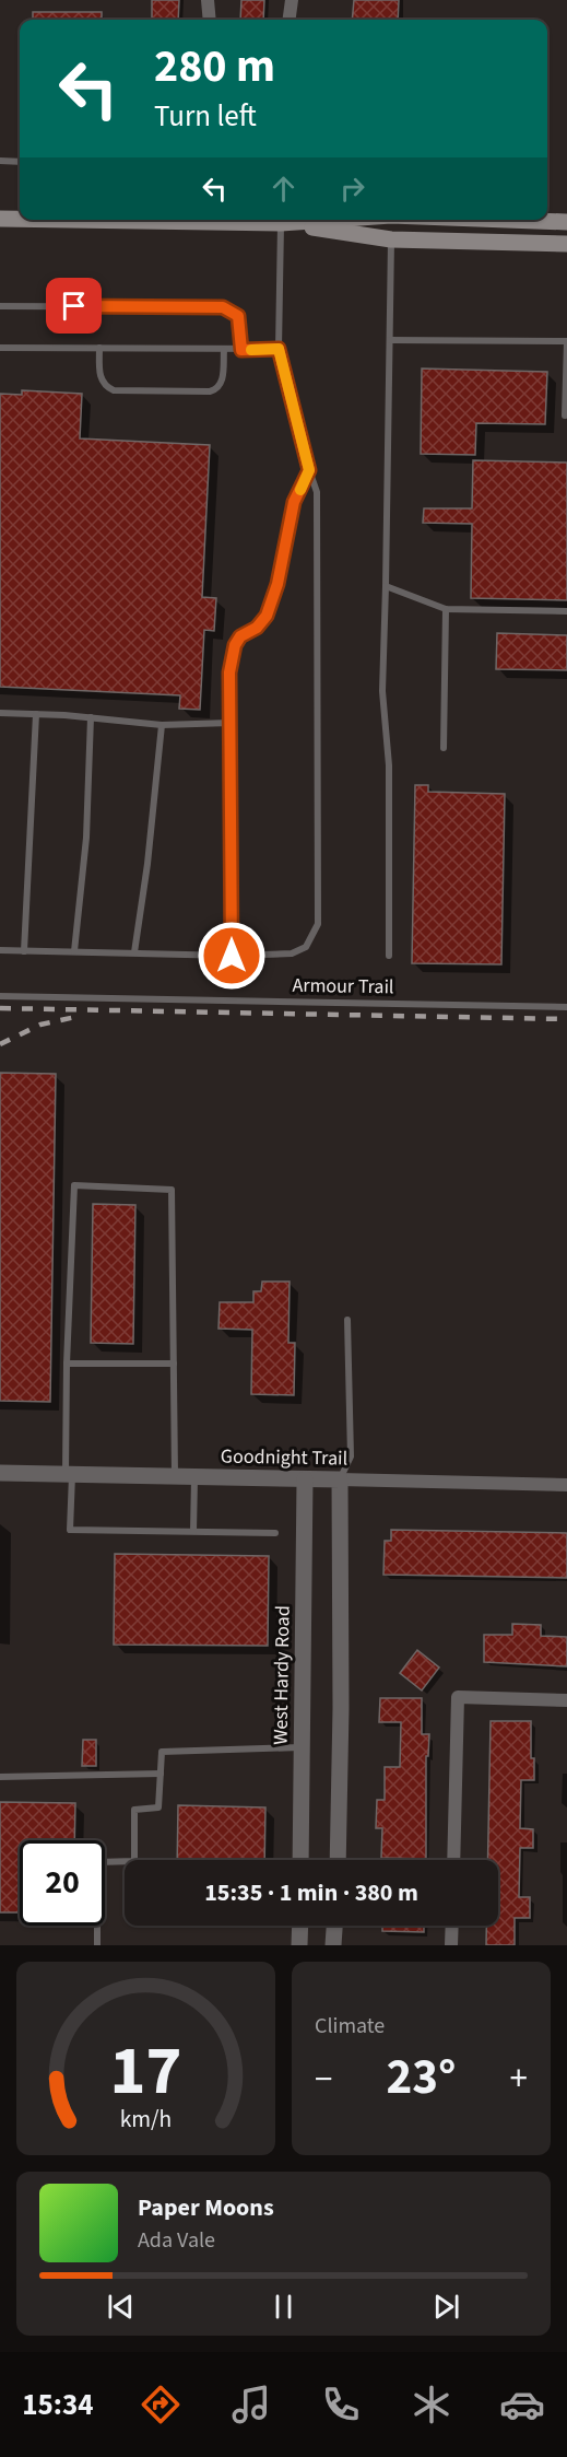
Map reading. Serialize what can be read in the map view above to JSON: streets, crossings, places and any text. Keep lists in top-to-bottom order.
{
  "streets": {
    "street": ["Goodnight Trail", "West Hardy Road"],
    "lane": ["Armour Trail"]
  },
  "crossings": [
    ["Goodnight Trail", "West Hardy Road"]
  ],
  "page": {
    "turn": ["280 m", "Turn left"],
    "limit": "20",
    "trip": "15:35 · 1 min · 380 m",
    "tile": "Climate",
    "heat": ["−", "23°", "+"],
    "song": ["Paper Moons", "Ada Vale"],
    "tabs": "15:34",
    "gauge": ["17", "km/h"]
  }
}
